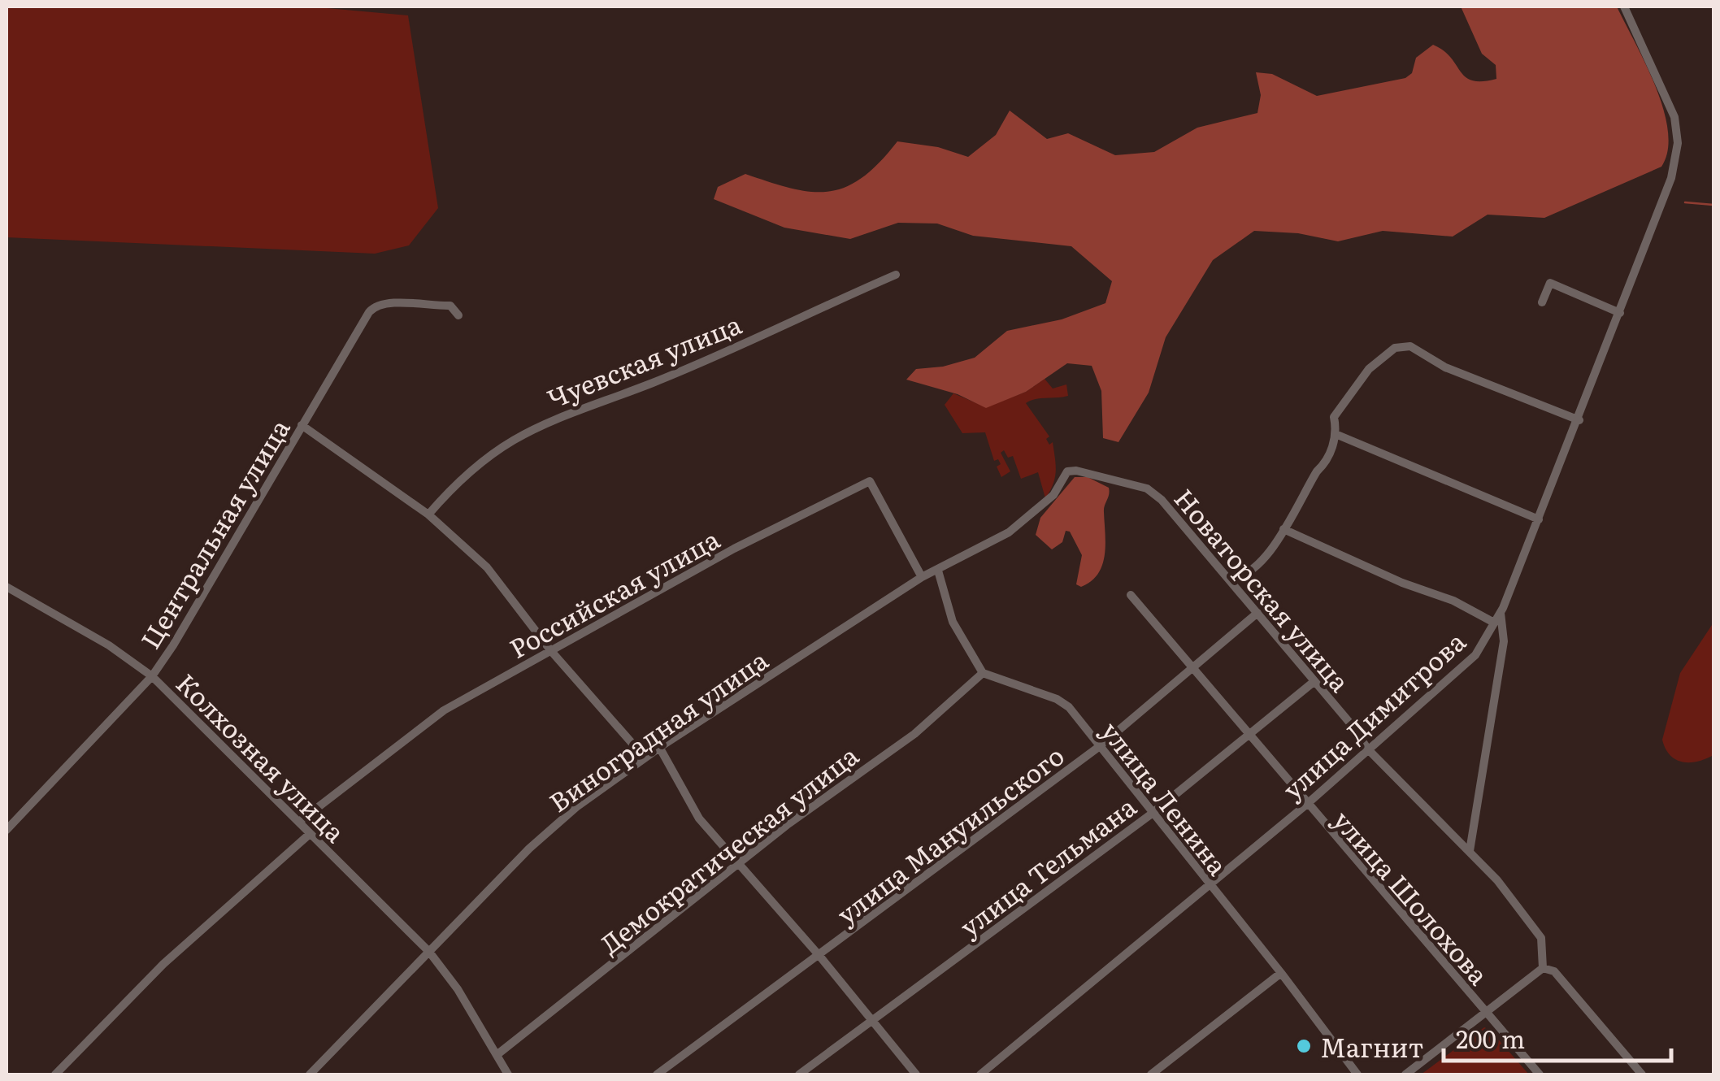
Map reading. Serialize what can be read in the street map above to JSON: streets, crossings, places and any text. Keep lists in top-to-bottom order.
{
  "streets": {
    "street": [
      "Чуевская улица",
      "Центральная улица",
      "Новаторская улица",
      "Российская улица",
      "улица Димитрова",
      "Виноградная улица",
      "Колхозная улица",
      "улица Ленина",
      "улица Мануильского",
      "Демократическая улица",
      "улица Тельмана",
      "улица Шолохова"
    ]
  },
  "crossings": [
    ["Центральная улица", "Колхозная улица"],
    ["Новаторская улица", "улица Димитрова"],
    ["Новаторская улица", "Виноградная улица"],
    ["Новаторская улица", "улица Мануильского"],
    ["Новаторская улица", "улица Тельмана"],
    ["Российская улица", "Виноградная улица"],
    ["Российская улица", "Колхозная улица"],
    ["улица Димитрова", "улица Ленина"],
    ["улица Димитрова", "улица Шолохова"],
    ["Виноградная улица", "Колхозная улица"],
    ["Колхозная улица", "Демократическая улица"],
    ["улица Ленина", "улица Мануильского"],
    ["улица Ленина", "Демократическая улица"],
    ["улица Ленина", "улица Тельмана"],
    ["улица Мануильского", "улица Шолохова"],
    ["улица Тельмана", "улица Шолохова"]
  ],
  "places": ["Магнит"],
  "scale_bar": "200 m"
}
